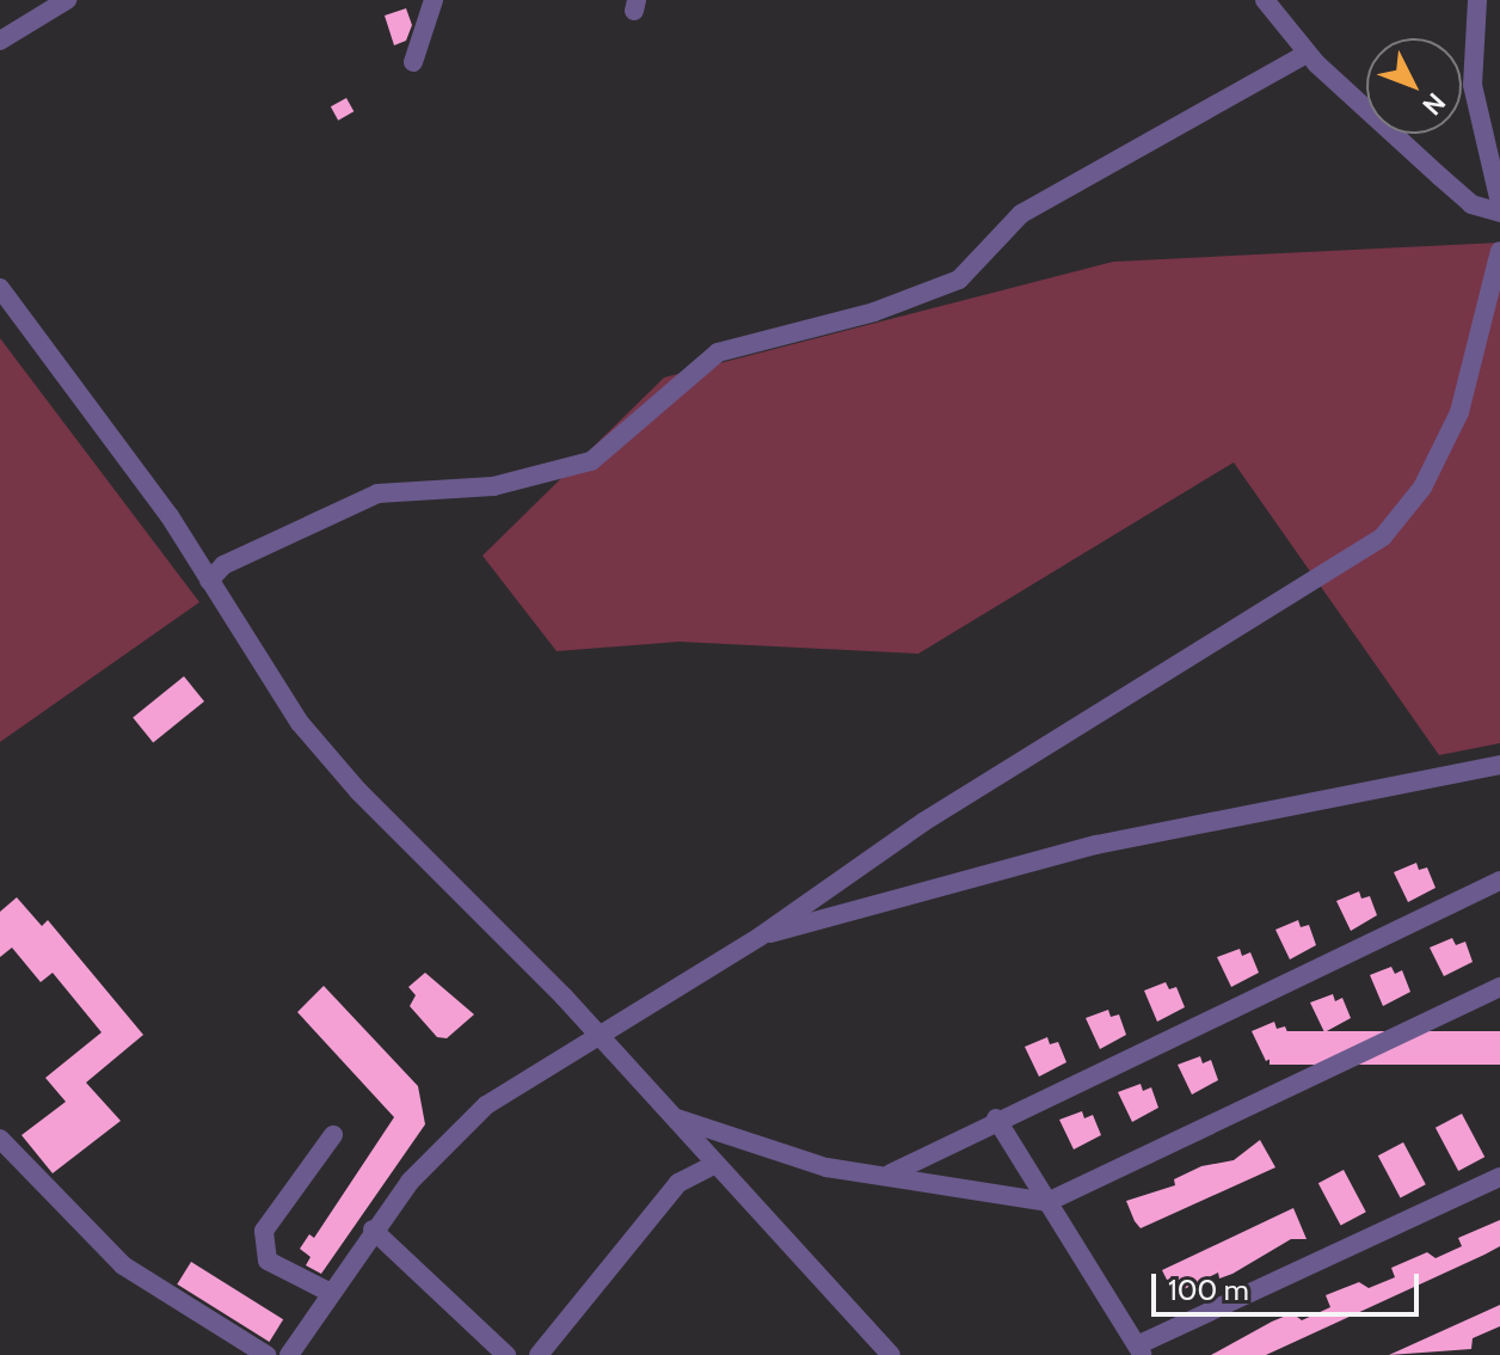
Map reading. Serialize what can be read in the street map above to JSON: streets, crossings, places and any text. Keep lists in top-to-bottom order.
{
  "scale_bar": "100 m",
  "north": "bottom right"
}
